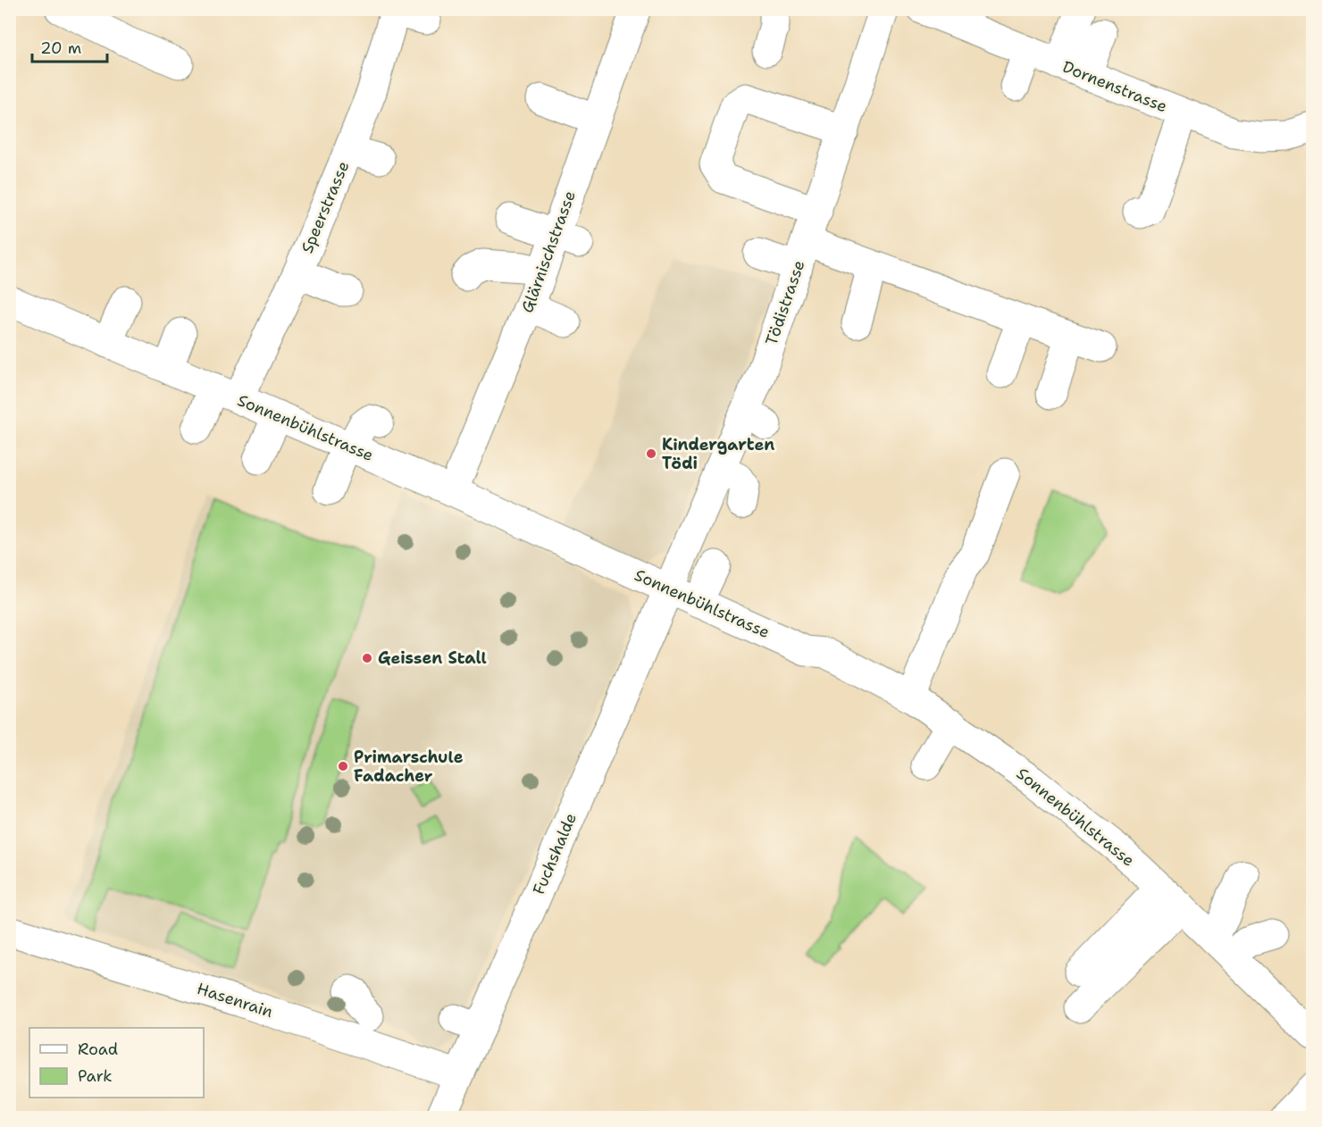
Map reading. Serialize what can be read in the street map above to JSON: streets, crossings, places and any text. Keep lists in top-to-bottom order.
{
  "streets": {
    "street": [
      "Dornenstrasse",
      "Speerstrasse",
      "Glärnischstrasse",
      "Tödistrasse",
      "Sonnenbühlstrasse",
      "Fuchshalde",
      "Hasenrain"
    ]
  },
  "crossings": [
    ["Speerstrasse", "Sonnenbühlstrasse"],
    ["Glärnischstrasse", "Sonnenbühlstrasse"],
    ["Tödistrasse", "Sonnenbühlstrasse"],
    ["Tödistrasse", "Fuchshalde"],
    ["Sonnenbühlstrasse", "Fuchshalde"],
    ["Fuchshalde", "Hasenrain"]
  ],
  "places": ["Kindergarten Tödi", "Geissen Stall", "Primarschule Fadacher"],
  "legend": ["Road", "Park"],
  "scale_bar": "20 m"
}
